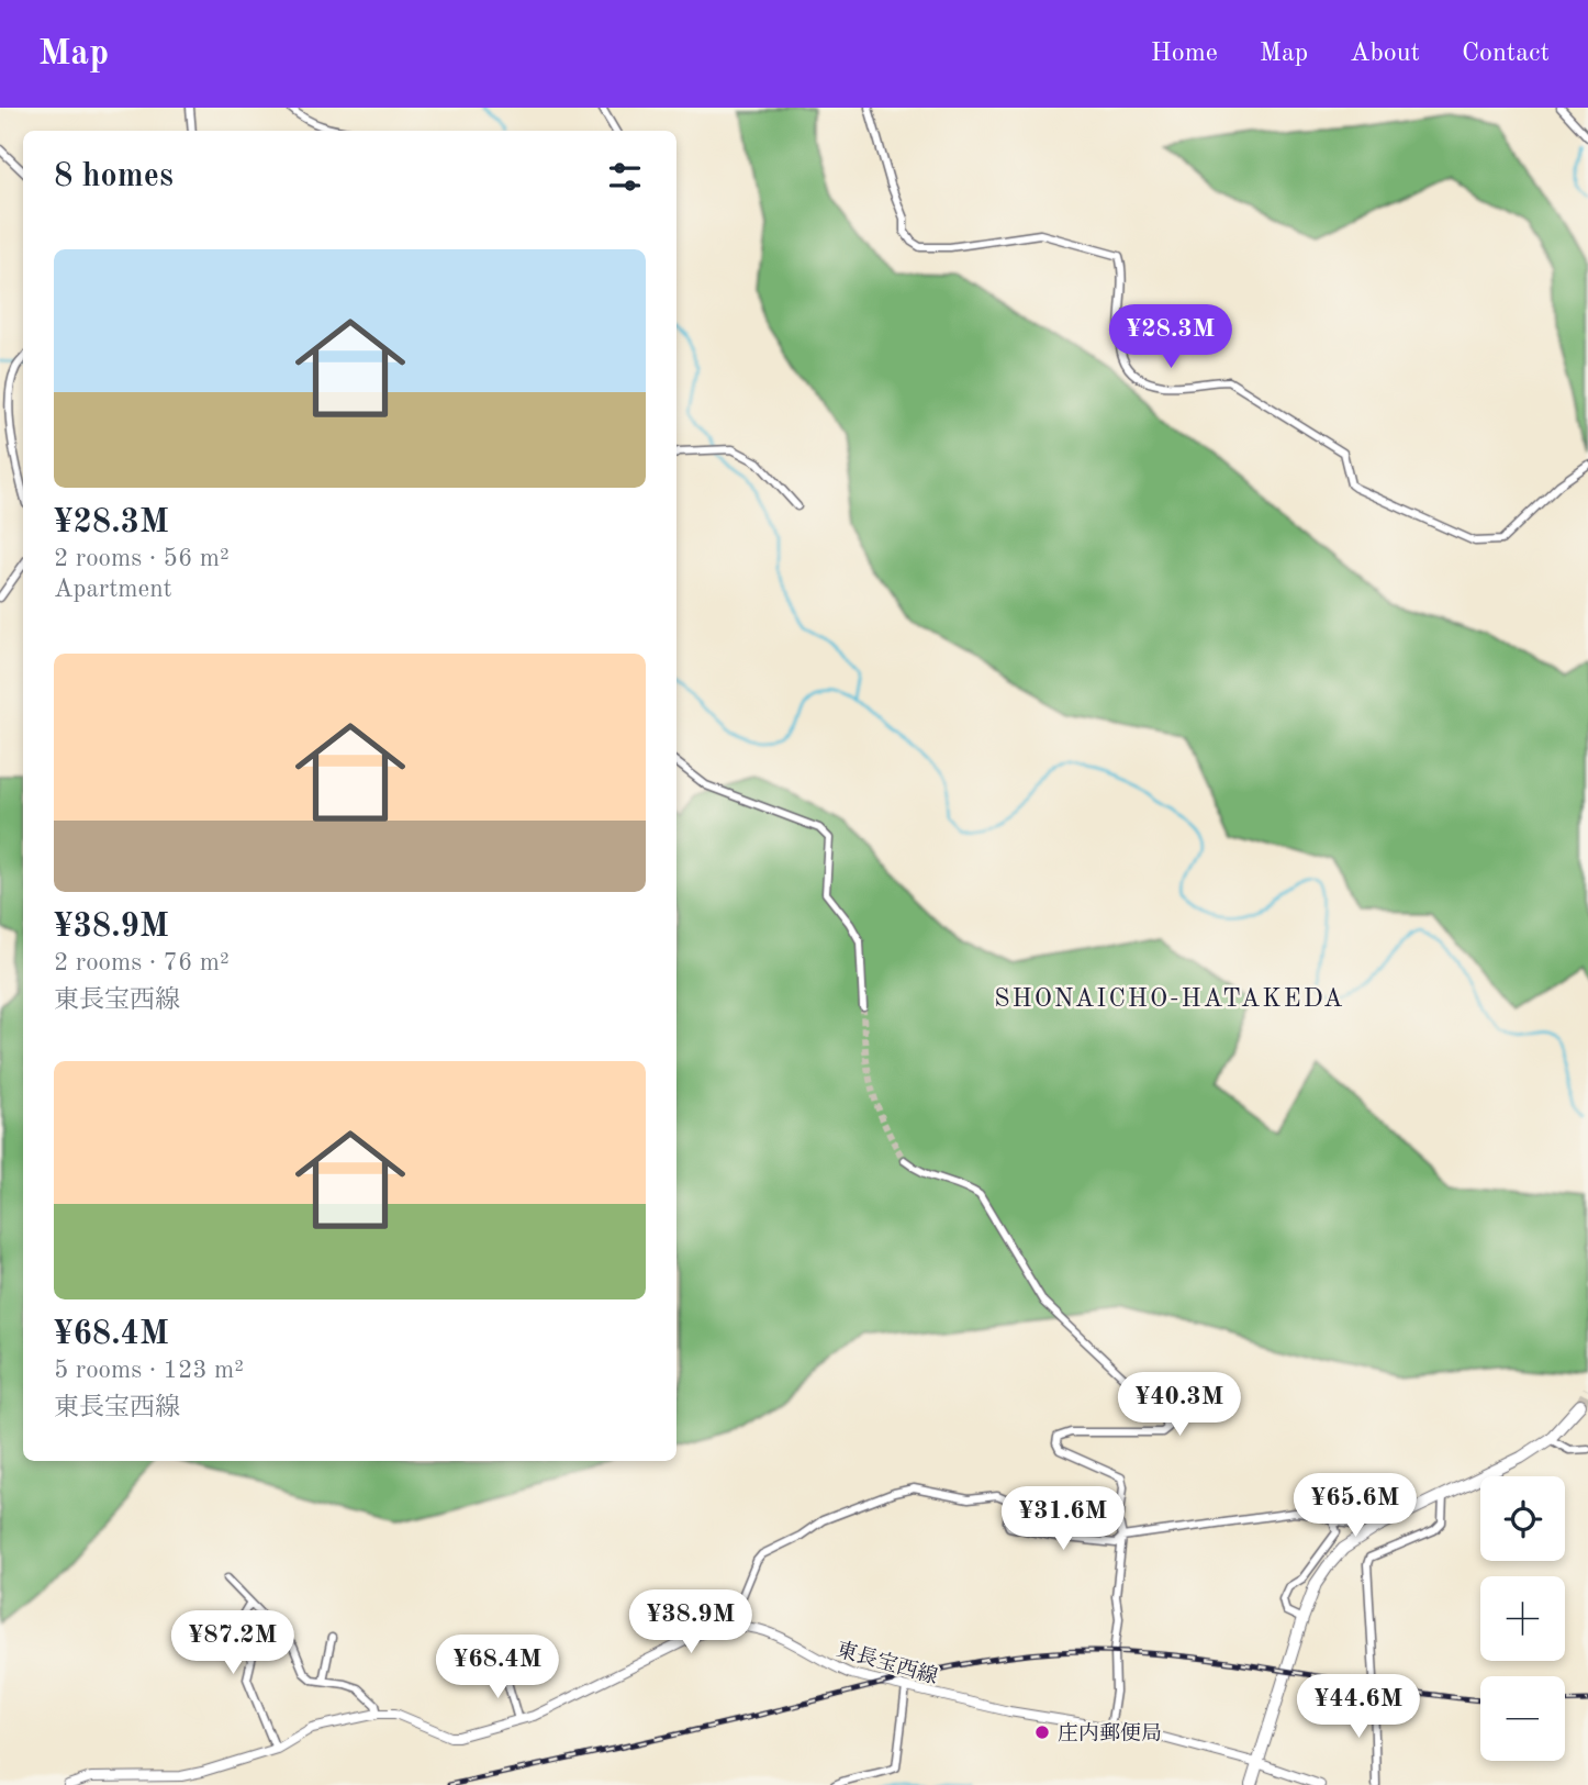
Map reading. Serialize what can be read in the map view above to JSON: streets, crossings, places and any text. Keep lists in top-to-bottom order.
{
  "streets": {
    "main road": ["東長宝西線"]
  },
  "districts": ["SHONAICHO-HATAKEDA"],
  "places": ["庄内郵便局"],
  "page": {
    "header": "Map",
    "nav": [
      "Home",
      "Map",
      "About",
      "Contact"
    ],
    "heading": "8 homes",
    "list": [
      {
        "name": "¥28.3M",
        "note": "2 rooms · 56 m² · Apartment"
      },
      {
        "name": "¥38.9M",
        "note": "2 rooms · 76 m² · 東長宝西線"
      },
      {
        "name": "¥68.4M",
        "note": "5 rooms · 123 m² · 東長宝西線"
      }
    ],
    "price": [
      "¥28.3M",
      "¥40.3M",
      "¥65.6M",
      "¥31.6M",
      "¥38.9M",
      "¥87.2M",
      "¥68.4M",
      "¥44.6M"
    ],
    "map_buttons": ["+", "−"]
  }
}
